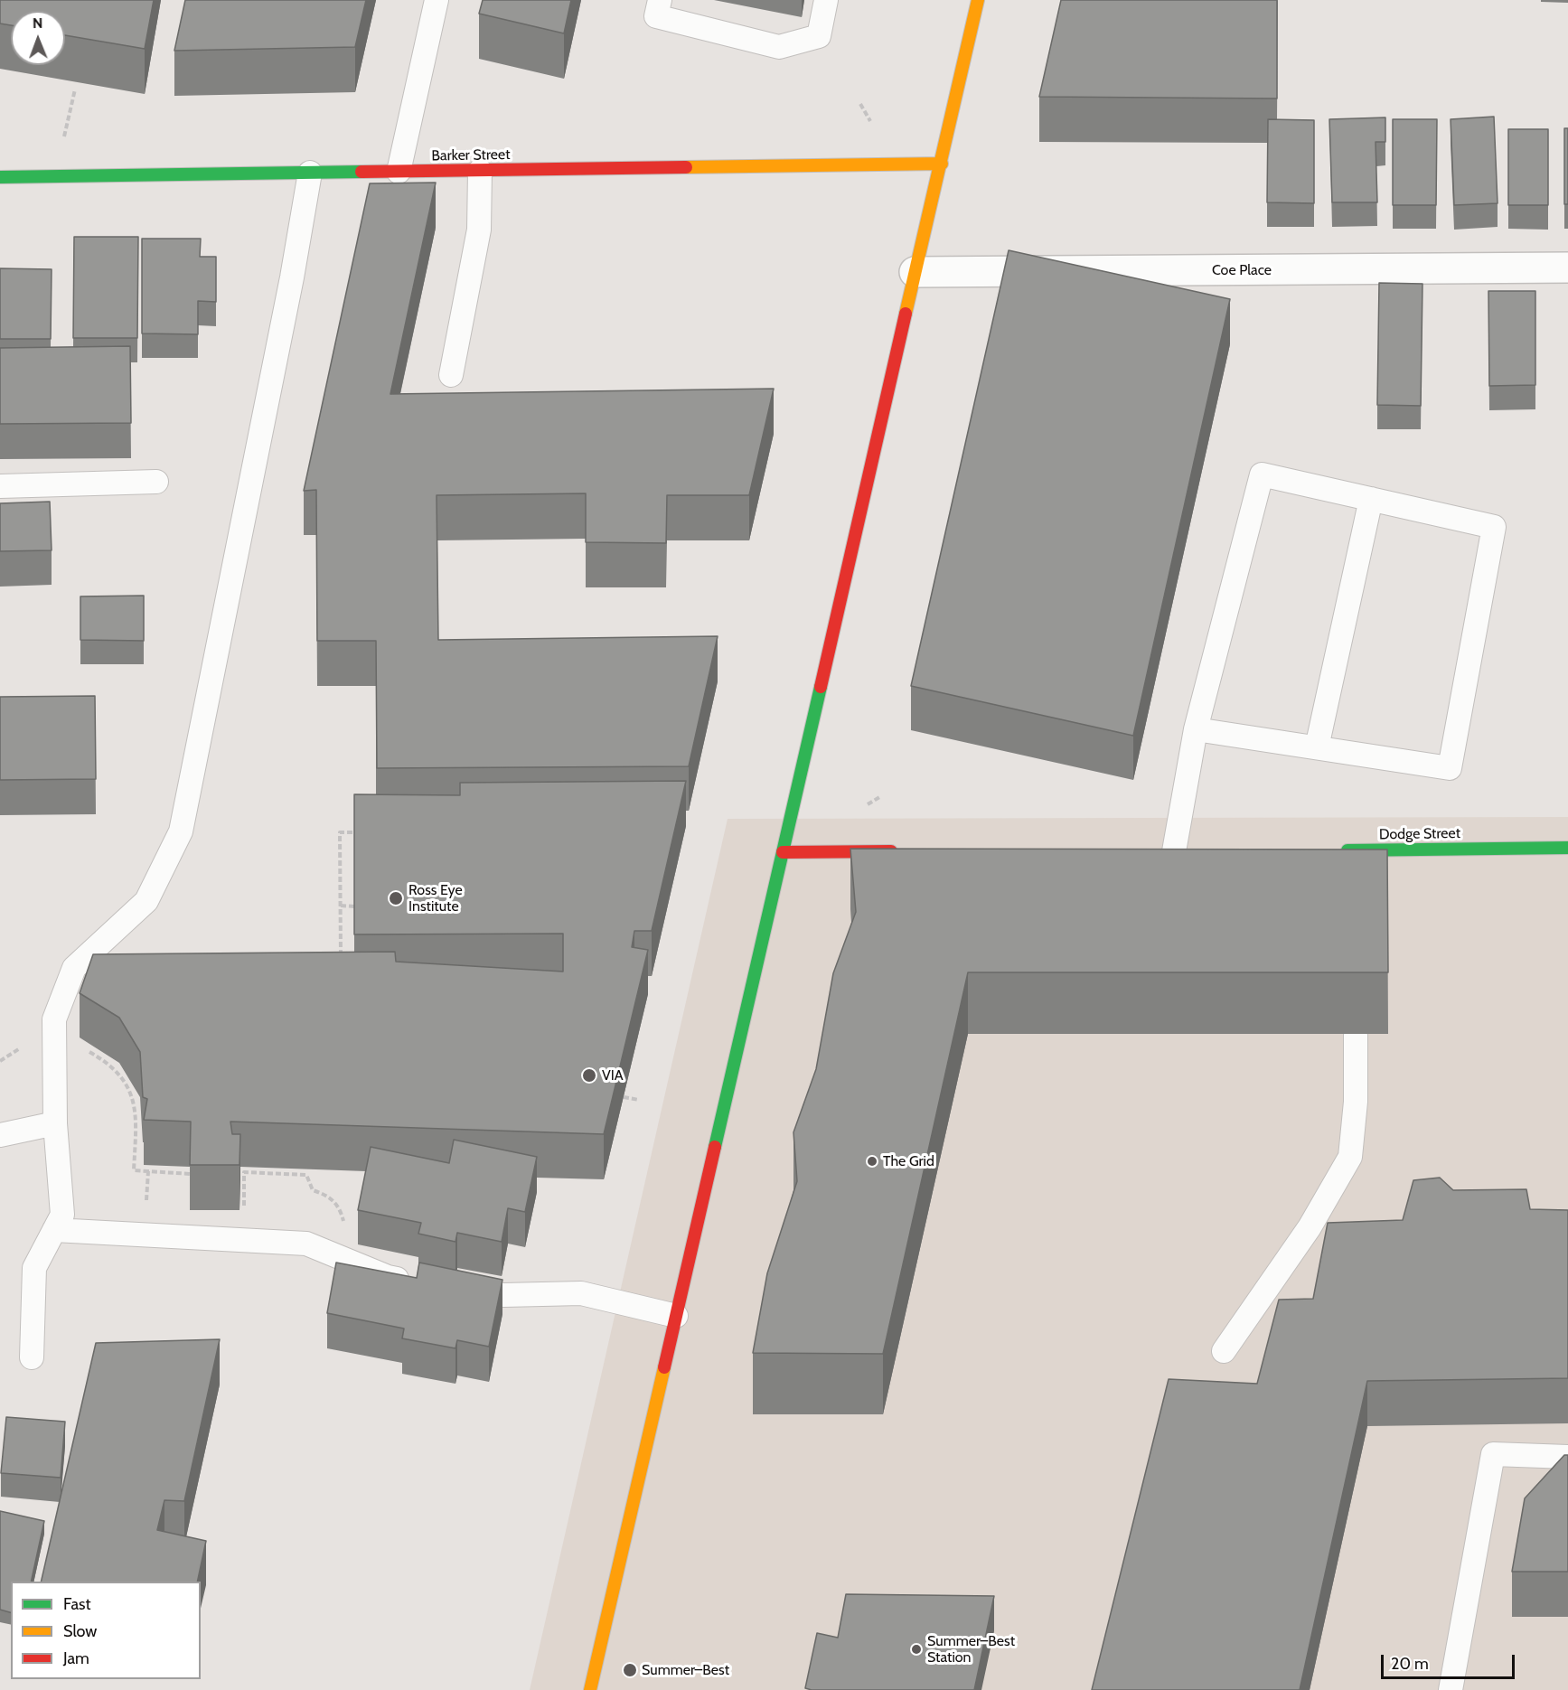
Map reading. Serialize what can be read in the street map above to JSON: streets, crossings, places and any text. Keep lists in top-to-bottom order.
{
  "streets": {
    "main road": ["Barker Street", "Dodge Street"],
    "street": ["Coe Place"]
  },
  "places": [
    "Ross Eye Institute",
    "VIA",
    "The Grid",
    "Summer–Best Station",
    "Summer–Best"
  ],
  "legend": ["Fast", "Slow", "Jam"],
  "scale_bar": "20 m",
  "north": "top"
}
